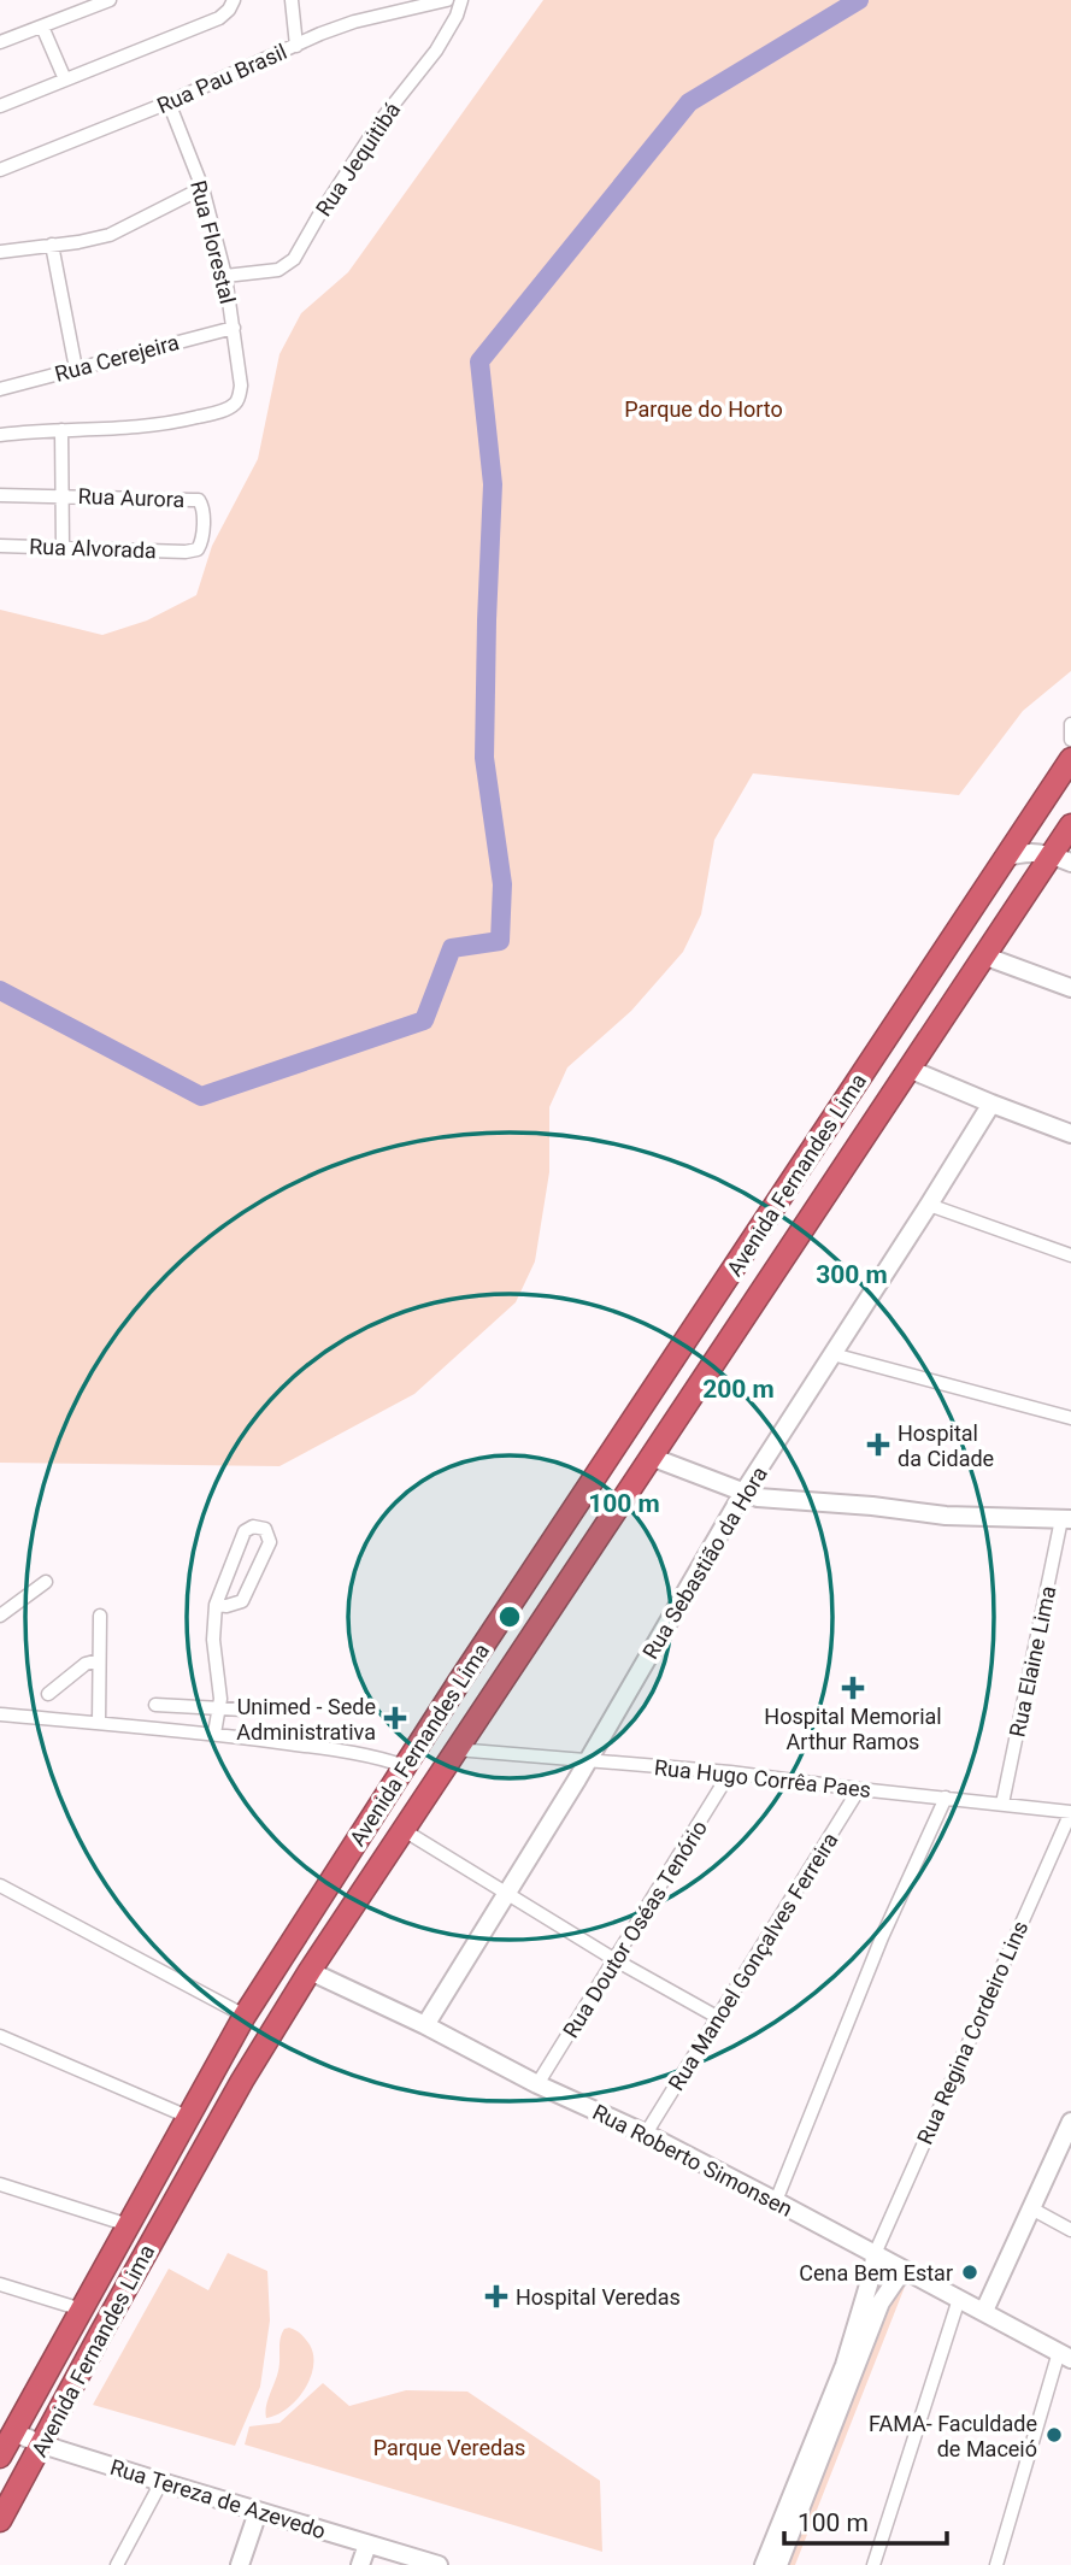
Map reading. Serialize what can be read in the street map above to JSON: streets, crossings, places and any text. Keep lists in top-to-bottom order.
{
  "streets": {
    "highway": ["Avenida Fernandes Lima"],
    "street": [
      "Rua Pau Brasil",
      "Rua Jequitibá",
      "Rua Florestal",
      "Rua Cerejeira",
      "Rua Aurora",
      "Rua Alvorada",
      "Rua Sebastião da Hora",
      "Rua Elaine Lima",
      "Rua Hugo Corrêa Paes",
      "Rua Doutor Oséas Tenório",
      "Rua Manoel Gonçalves Ferreira",
      "Rua Regina Cordeiro Lins",
      "Rua Roberto Simonsen",
      "Rua Tereza de Azevedo"
    ]
  },
  "crossings": [
    ["Rua Pau Brasil", "Rua Florestal"],
    ["Rua Jequitibá", "Rua Florestal"],
    ["Rua Florestal", "Rua Cerejeira"],
    ["Rua Aurora", "Rua Alvorada"],
    ["Avenida Fernandes Lima", "Rua Hugo Corrêa Paes"],
    ["Avenida Fernandes Lima", "Rua Roberto Simonsen"],
    ["Avenida Fernandes Lima", "Rua Tereza de Azevedo"],
    ["Rua Sebastião da Hora", "Rua Hugo Corrêa Paes"],
    ["Rua Sebastião da Hora", "Rua Roberto Simonsen"],
    ["Rua Elaine Lima", "Rua Hugo Corrêa Paes"],
    ["Rua Hugo Corrêa Paes", "Rua Doutor Oséas Tenório"],
    ["Rua Hugo Corrêa Paes", "Rua Manoel Gonçalves Ferreira"],
    ["Rua Hugo Corrêa Paes", "Rua Regina Cordeiro Lins"],
    ["Rua Doutor Oséas Tenório", "Rua Roberto Simonsen"],
    ["Rua Manoel Gonçalves Ferreira", "Rua Roberto Simonsen"],
    ["Rua Regina Cordeiro Lins", "Rua Roberto Simonsen"]
  ],
  "parks": ["Parque do Horto", "Parque Veredas"],
  "places": {
    "health": [
      "Hospital da Cidade",
      "Hospital Memorial Arthur Ramos",
      "Unimed - Sede Administrativa",
      "Hospital Veredas"
    ],
    "other": ["Cena Bem Estar", "FAMA- Faculdade de Maceió"]
  },
  "scale_bar": "100 m",
  "rings": ["300 m", "200 m", "100 m"]
}
